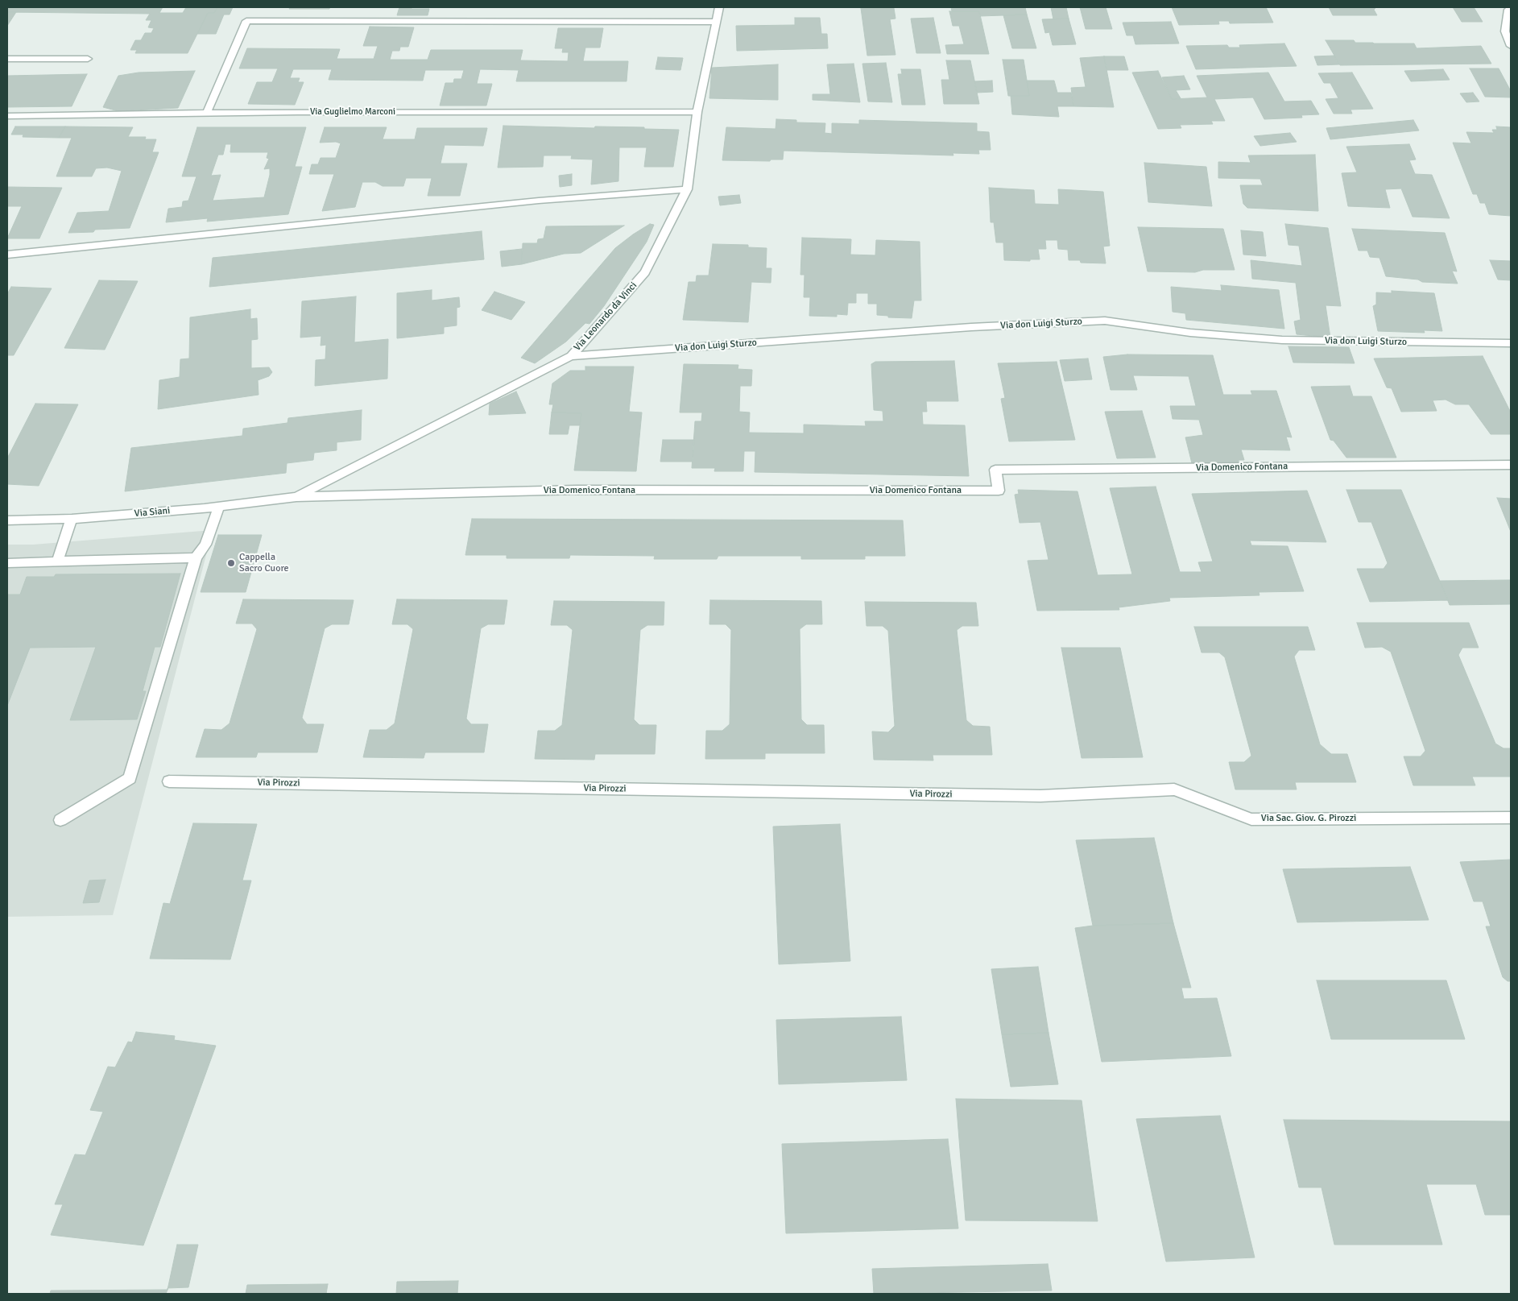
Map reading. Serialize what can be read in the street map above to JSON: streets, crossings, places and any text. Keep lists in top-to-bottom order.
{
  "streets": {
    "street": [
      "Via Guglielmo Marconi",
      "Via Leonardo da Vinci",
      "Via don Luigi Sturzo",
      "Via Domenico Fontana",
      "Via Siani",
      "Via Pirozzi",
      "Via Sac. Giov. G. Pirozzi"
    ]
  },
  "crossings": [
    ["Via Guglielmo Marconi", "Via Leonardo da Vinci"],
    ["Via Leonardo da Vinci", "Via don Luigi Sturzo"],
    ["Via Leonardo da Vinci", "Via Domenico Fontana"],
    ["Via Leonardo da Vinci", "Via Siani"],
    ["Via Domenico Fontana", "Via Siani"],
    ["Via Pirozzi", "Via Sac. Giov. G. Pirozzi"]
  ],
  "places": ["Cappella Sacro Cuore"]
}
